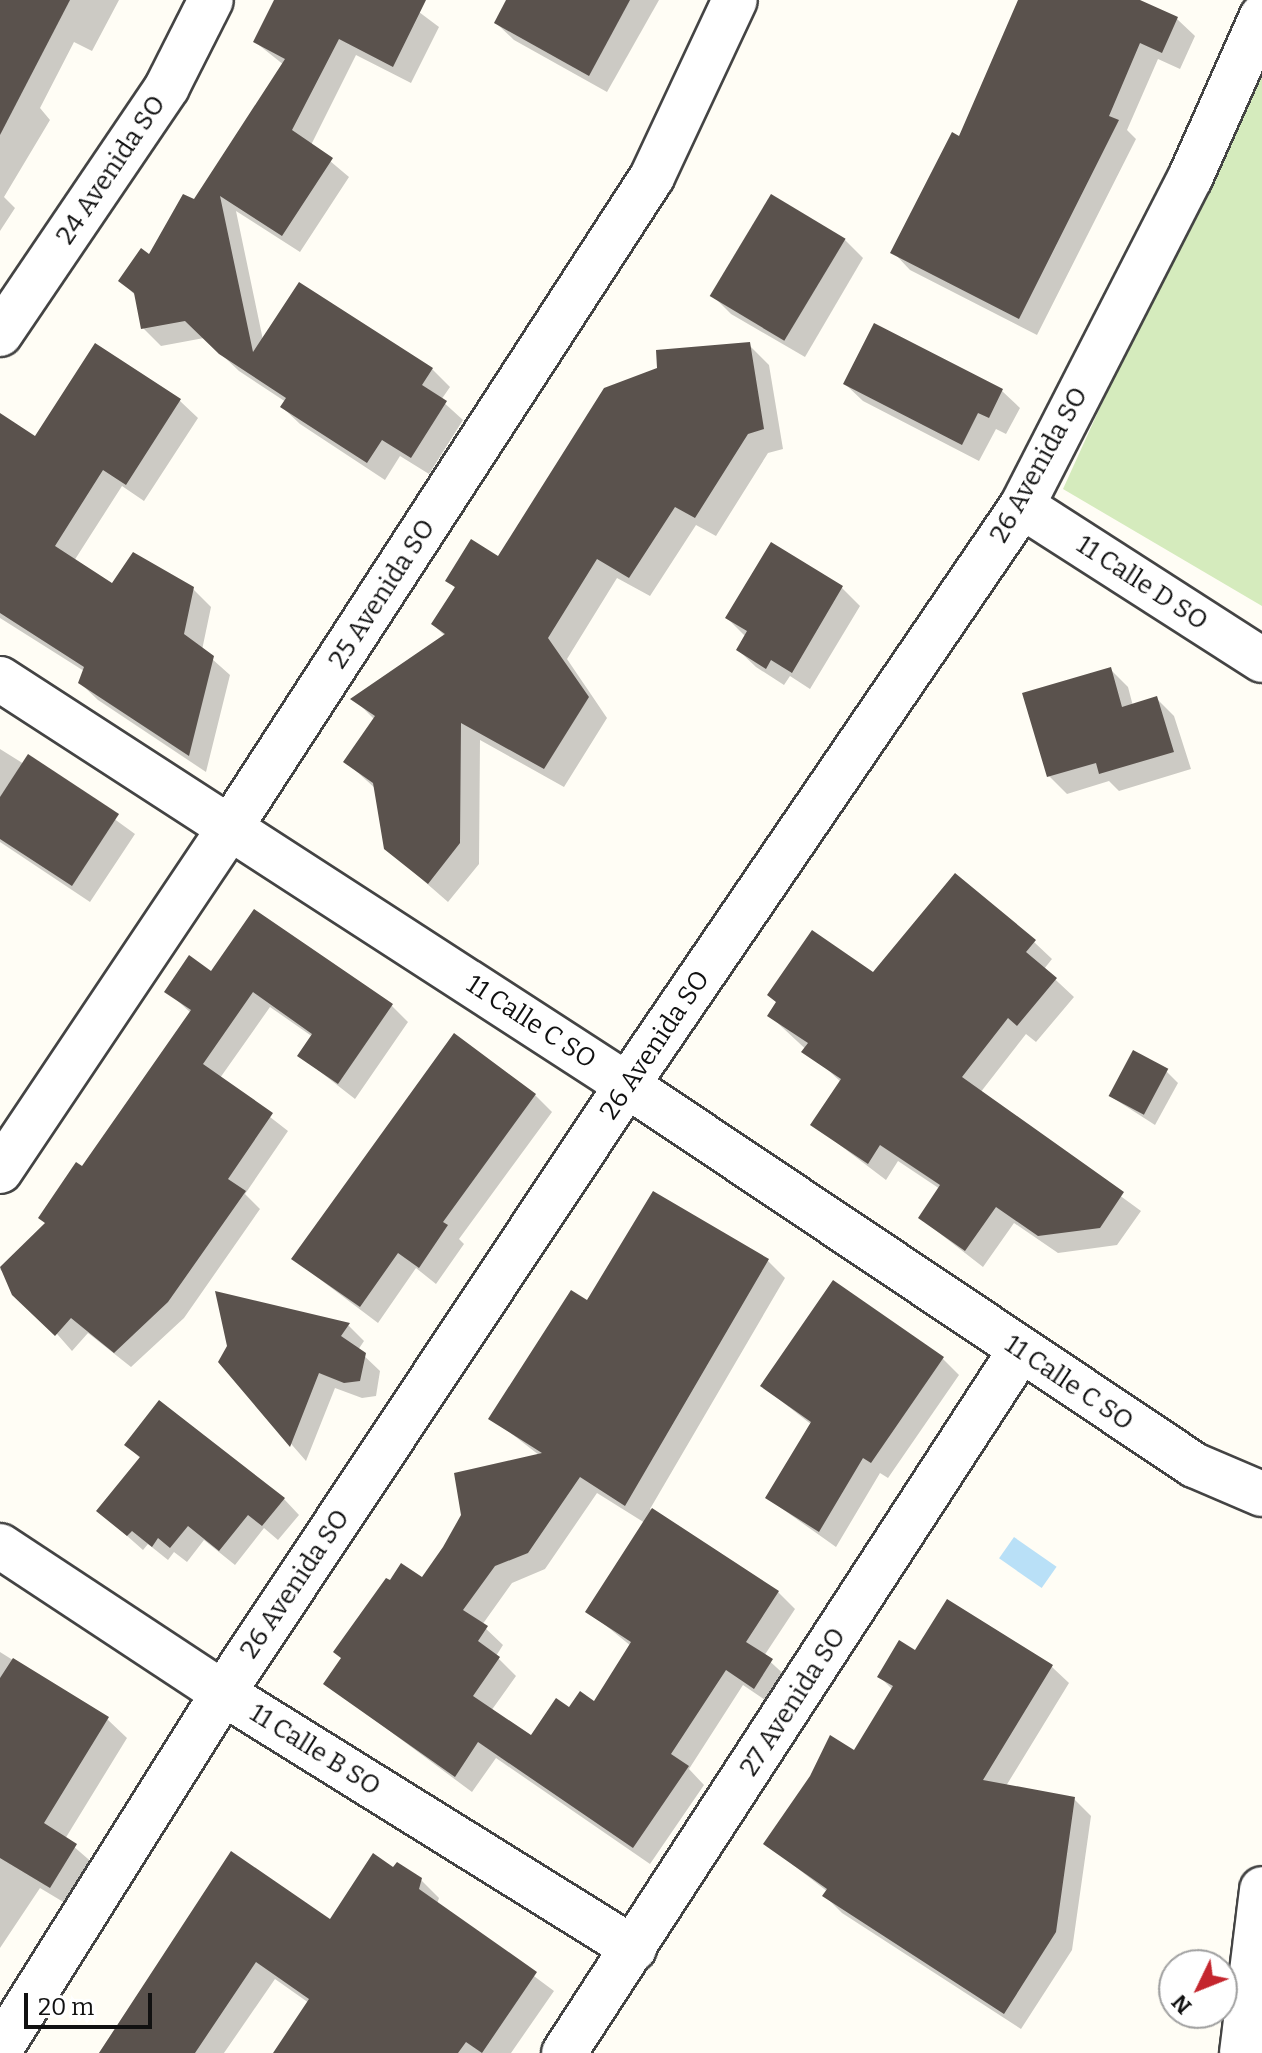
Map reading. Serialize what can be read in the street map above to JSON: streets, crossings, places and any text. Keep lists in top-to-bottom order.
{
  "streets": {
    "street": [
      "24 Avenida SO",
      "26 Avenida SO",
      "11 Calle D SO",
      "25 Avenida SO",
      "11 Calle C SO",
      "27 Avenida SO",
      "11 Calle B SO"
    ]
  },
  "crossings": [
    ["26 Avenida SO", "11 Calle D SO"],
    ["26 Avenida SO", "11 Calle C SO"],
    ["26 Avenida SO", "11 Calle B SO"],
    ["25 Avenida SO", "11 Calle C SO"],
    ["11 Calle C SO", "27 Avenida SO"],
    ["27 Avenida SO", "11 Calle B SO"]
  ],
  "scale_bar": "20 m",
  "north": "bottom left"
}
